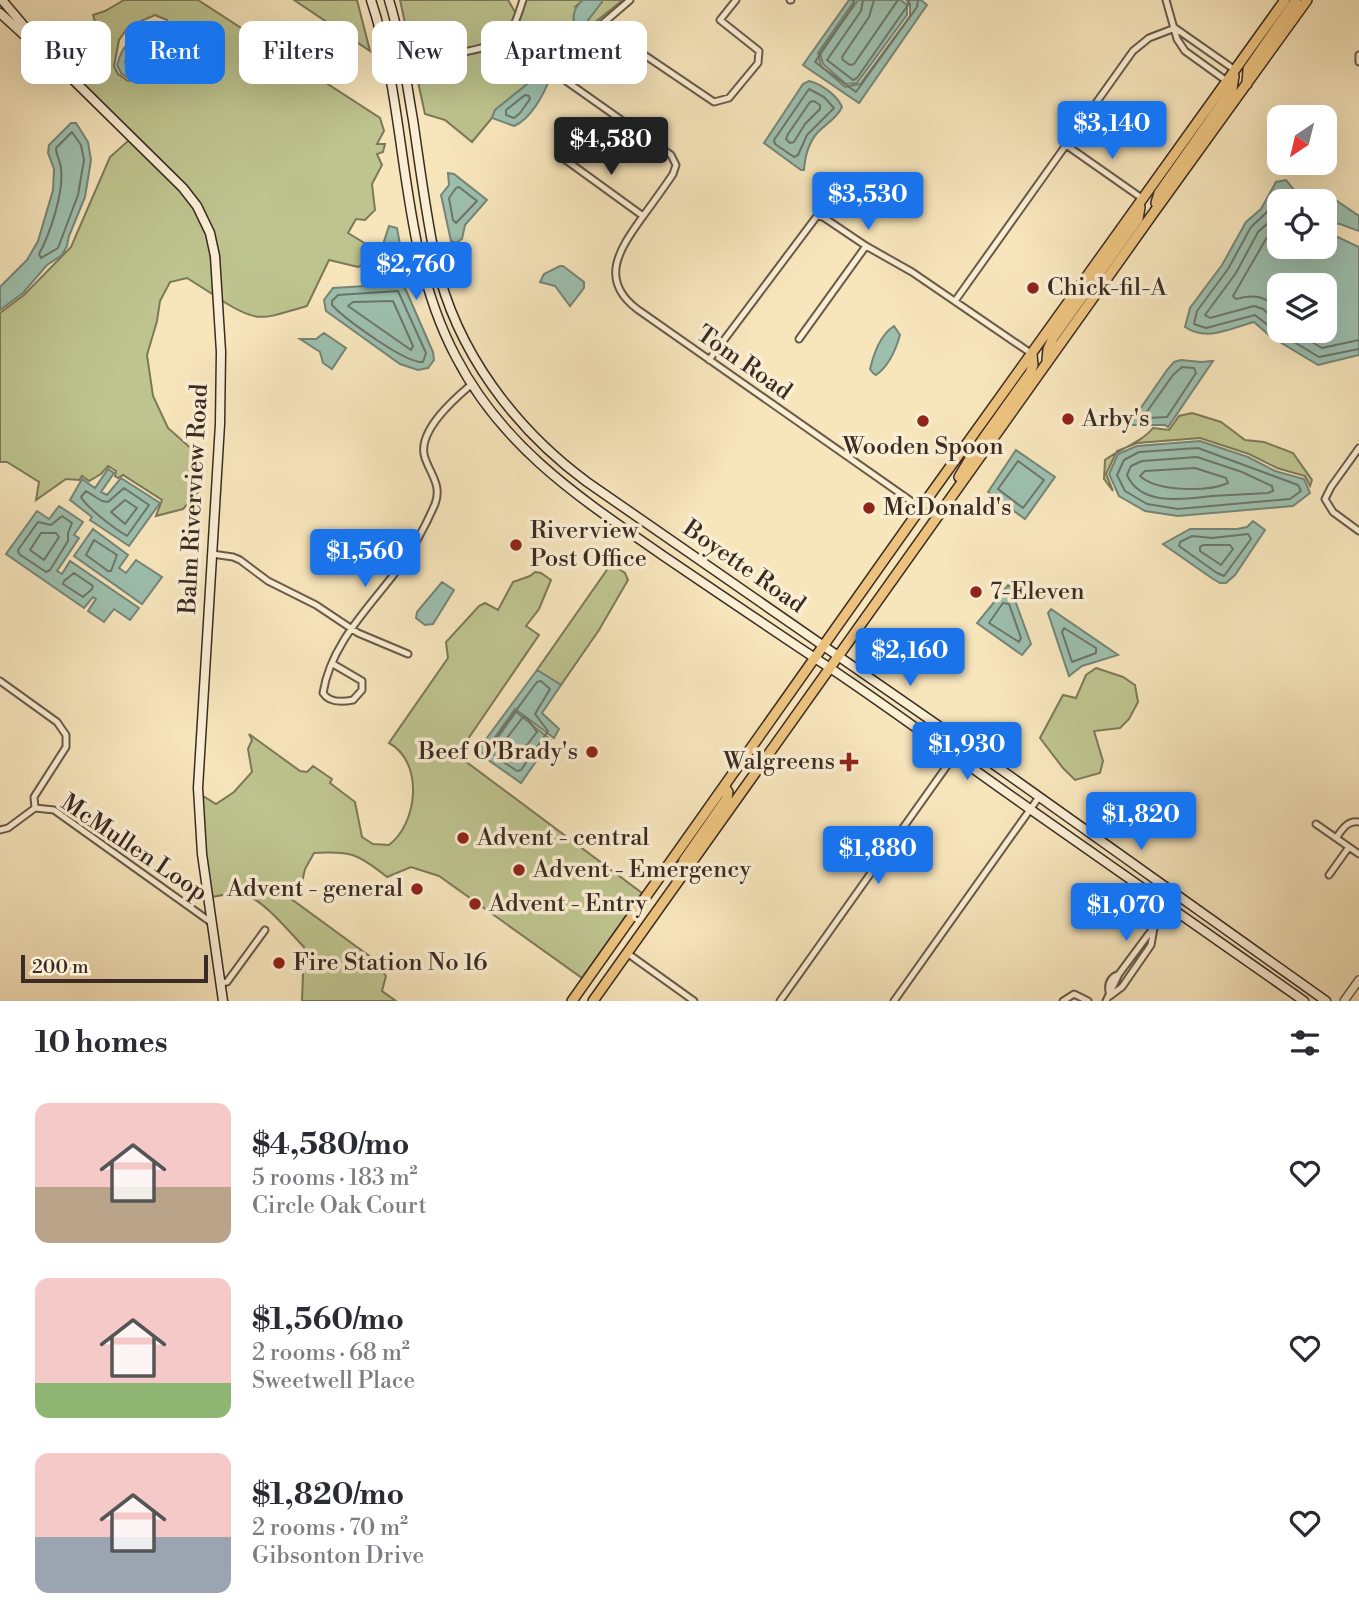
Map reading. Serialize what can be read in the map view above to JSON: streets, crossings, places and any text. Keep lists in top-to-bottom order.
{
  "streets": {
    "main road": ["Balm Riverview Road", "Boyette Road"],
    "street": ["Tom Road", "McMullen Loop"]
  },
  "crossings": [
    ["Balm Riverview Road", "McMullen Loop"]
  ],
  "places": {
    "other": [
      "Chick-fil-A",
      "Arby's",
      "Wooden Spoon",
      "McDonald's",
      "Riverview Post Office",
      "7-Eleven",
      "Beef O'Brady's",
      "Advent - central",
      "Advent - Emergency",
      "Advent - general",
      "Advent - Entry",
      "Fire Station No 16"
    ],
    "health": ["Walgreens"]
  },
  "scale_bar": "200 m",
  "north": "bottom left",
  "page": {
    "chip": [
      "Buy",
      "Rent",
      "Filters",
      "New",
      "Apartment"
    ],
    "price": [
      "$3,140",
      "$4,580",
      "$3,530",
      "$2,760",
      "$1,560",
      "$2,160",
      "$1,930",
      "$1,820",
      "$1,880",
      "$1,070"
    ],
    "scale": "200 m",
    "heading": "10 homes",
    "list": [
      {
        "name": "$4,580/mo",
        "note": "5 rooms · 183 m² · Circle Oak Court"
      },
      {
        "name": "$1,560/mo",
        "note": "2 rooms · 68 m² · Sweetwell Place"
      },
      {
        "name": "$1,820/mo",
        "note": "2 rooms · 70 m² · Gibsonton Drive"
      }
    ]
  }
}
